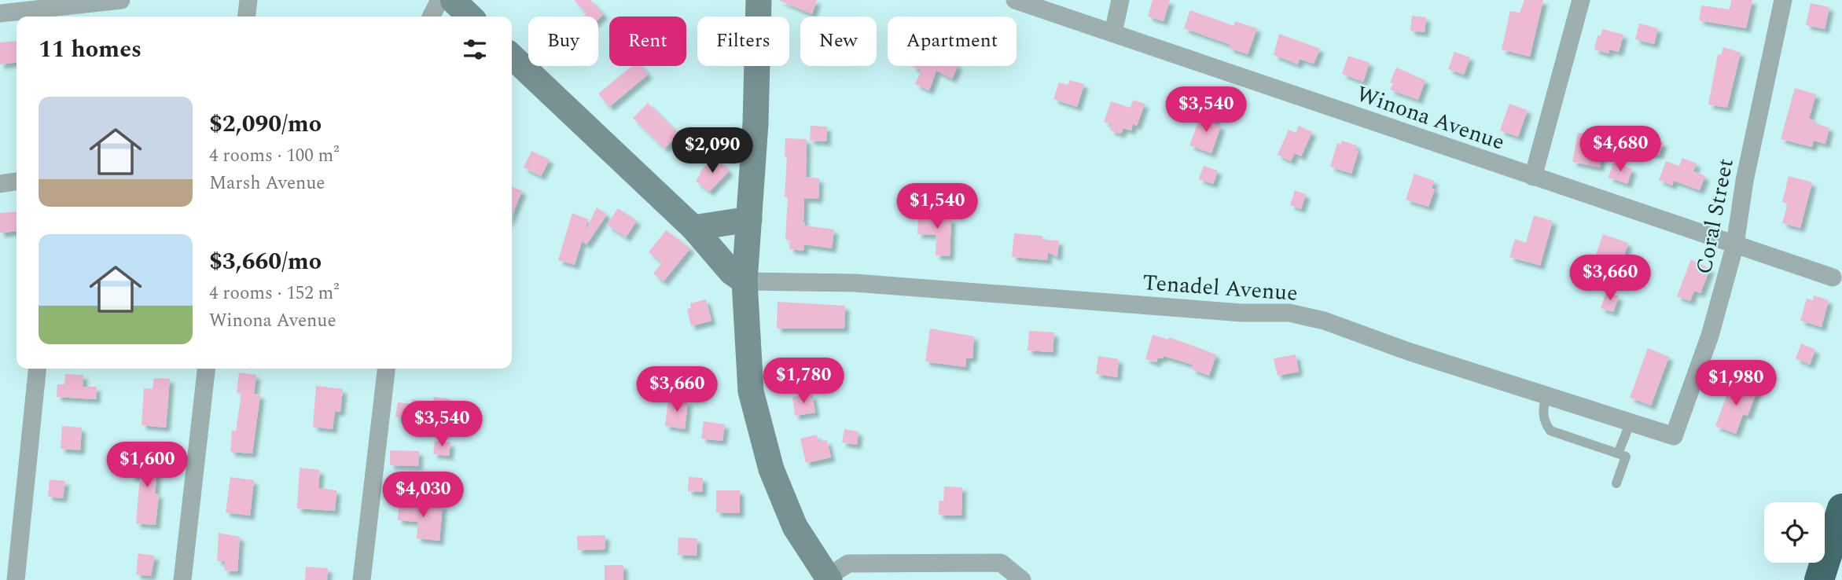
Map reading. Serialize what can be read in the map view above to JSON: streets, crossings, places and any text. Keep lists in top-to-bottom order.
{
  "streets": {
    "street": ["Winona Avenue", "Coral Street", "Tenadel Avenue"]
  },
  "crossings": [
    ["Winona Avenue", "Coral Street"],
    ["Coral Street", "Tenadel Avenue"]
  ],
  "page": {
    "chip": [
      "Buy",
      "Rent",
      "Filters",
      "New",
      "Apartment"
    ],
    "heading": "11 homes",
    "list": [
      {
        "name": "$2,090/mo",
        "note": "4 rooms · 100 m² · Marsh Avenue"
      },
      {
        "name": "$3,660/mo",
        "note": "4 rooms · 152 m² · Winona Avenue"
      }
    ],
    "price": [
      "$3,540",
      "$4,680",
      "$2,090",
      "$1,540",
      "$3,660",
      "$1,780",
      "$1,980",
      "$3,660",
      "$3,540",
      "$1,600",
      "$4,030"
    ]
  }
}
